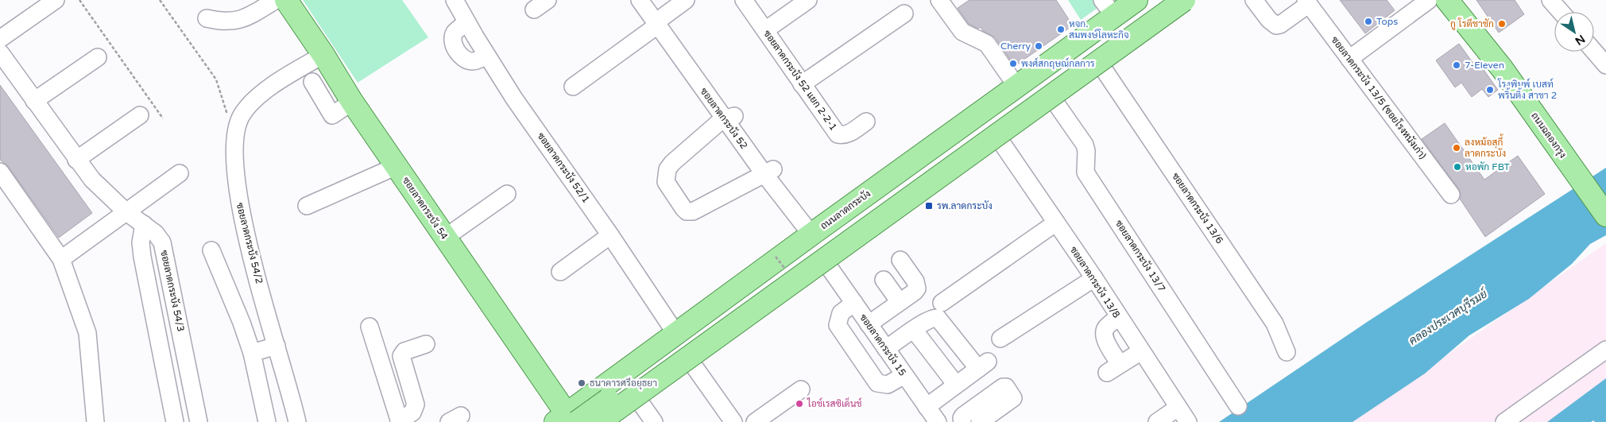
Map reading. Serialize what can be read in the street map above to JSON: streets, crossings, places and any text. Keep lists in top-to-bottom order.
{
  "streets": {
    "main road": ["ถนนฉลองกรุง", "ซอยลาดกระบัง 54", "ถนนลาดกระบัง"],
    "street": [
      "ซอยลาดกระบัง 52 แยก 2-2-1",
      "ซอยลาดกระบัง 13/5 (ซอยโรงหนังเก่า)",
      "ซอยลาดกระบัง 52",
      "ซอยลาดกระบัง 52/1",
      "ซอยลาดกระบัง 13/6",
      "ซอยลาดกระบัง 54/2",
      "ซอยลาดกระบัง 13/7",
      "ซอยลาดกระบัง 13/8",
      "ซอยลาดกระบัง 54/3",
      "ซอยลาดกระบัง 15"
    ]
  },
  "crossings": [
    ["ซอยลาดกระบัง 52", "ถนนลาดกระบัง"],
    ["ซอยลาดกระบัง 52/1", "ถนนลาดกระบัง"],
    ["ซอยลาดกระบัง 54", "ถนนลาดกระบัง"],
    ["ซอยลาดกระบัง 54", "ซอยลาดกระบัง 54/2"]
  ],
  "water": ["คลองประเวศบุรีรมย์"],
  "places": {
    "other": [
      "Tops",
      "กู โรตีชาชัก",
      "หจก. สมพงษ์โลหะกิจ",
      "Cherry",
      "พงศ์สกฤษณ์กลการ",
      "7-Eleven",
      "โรงพิมพ์ เบสท์ พริ้นติ้ง สาขา 2",
      "ลงหม้อสุกี้ ลาดกระบัง",
      "หอพัก FBT",
      "ธนาคารศรีอยุธยา",
      "ไอช์เรสซิเด็นช์"
    ],
    "transit": ["รพ.ลาดกระบัง"]
  },
  "north": "bottom right"
}
